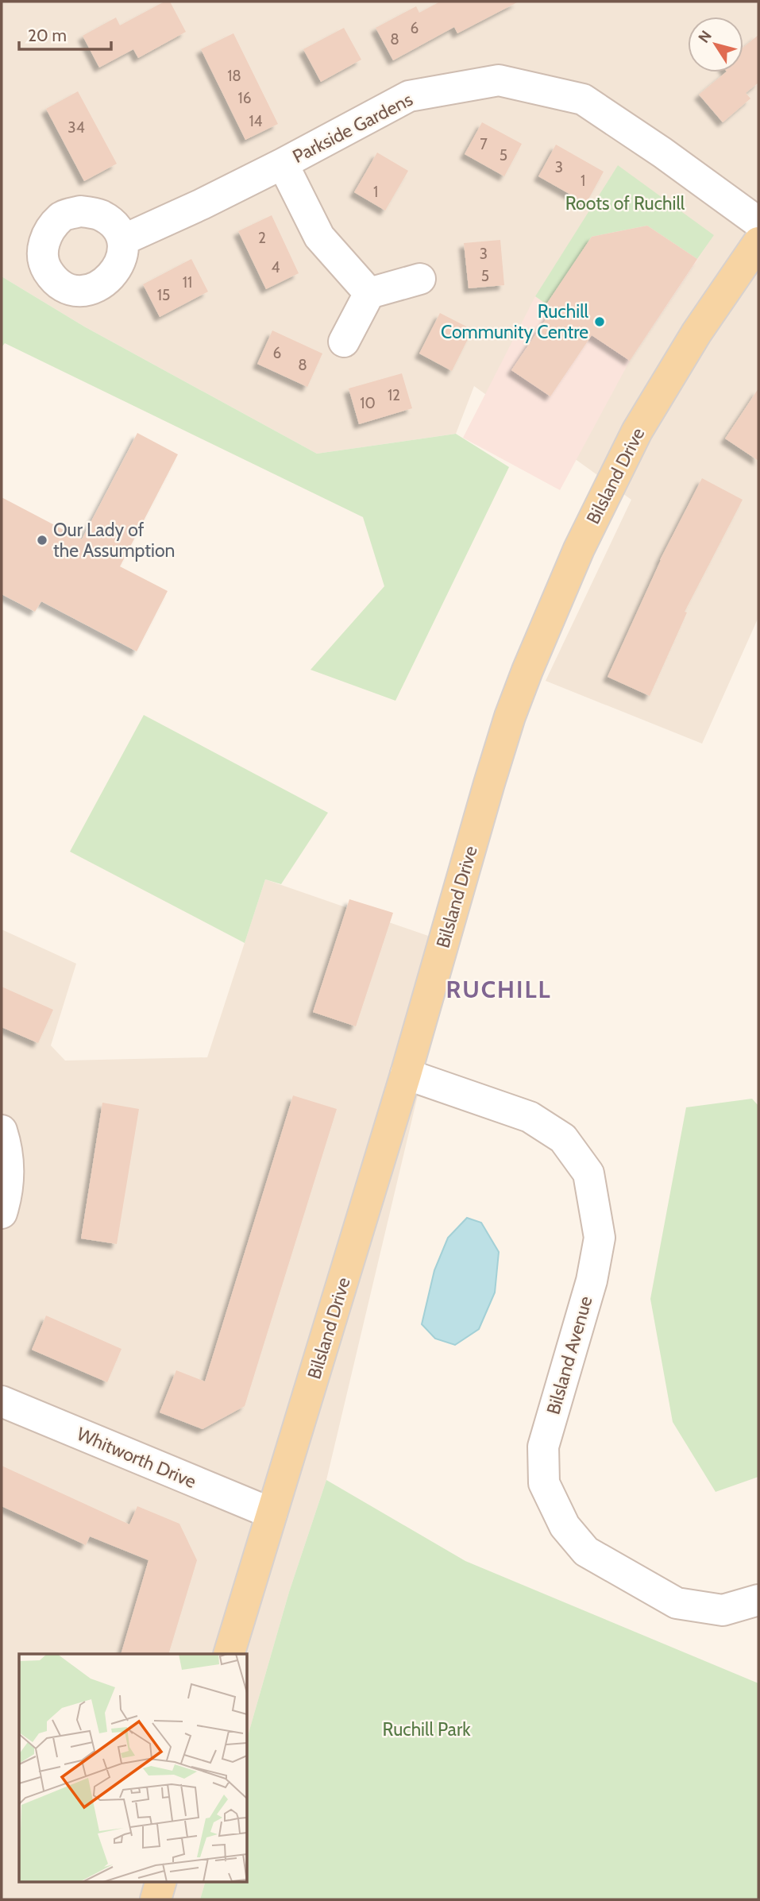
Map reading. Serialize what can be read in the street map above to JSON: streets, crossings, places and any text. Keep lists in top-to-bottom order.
{
  "streets": {
    "main road": ["Bilsland Drive"],
    "street": ["Parkside Gardens", "Bilsland Avenue", "Whitworth Drive"]
  },
  "crossings": [
    ["Bilsland Drive", "Bilsland Avenue"],
    ["Bilsland Drive", "Whitworth Drive"]
  ],
  "districts": ["RUCHILL"],
  "parks": ["Roots of Ruchill", "Ruchill Park"],
  "places": ["Ruchill Community Centre", "Our Lady of the Assumption"],
  "house_numbers": [
    "6",
    "8",
    "18",
    "16",
    "14",
    "34",
    "7",
    "5",
    "3",
    "1",
    "1",
    "2",
    "3",
    "4",
    "5",
    "11",
    "15",
    "6",
    "8",
    "12",
    "10"
  ],
  "scale_bar": "20 m",
  "north": "top left"
}
